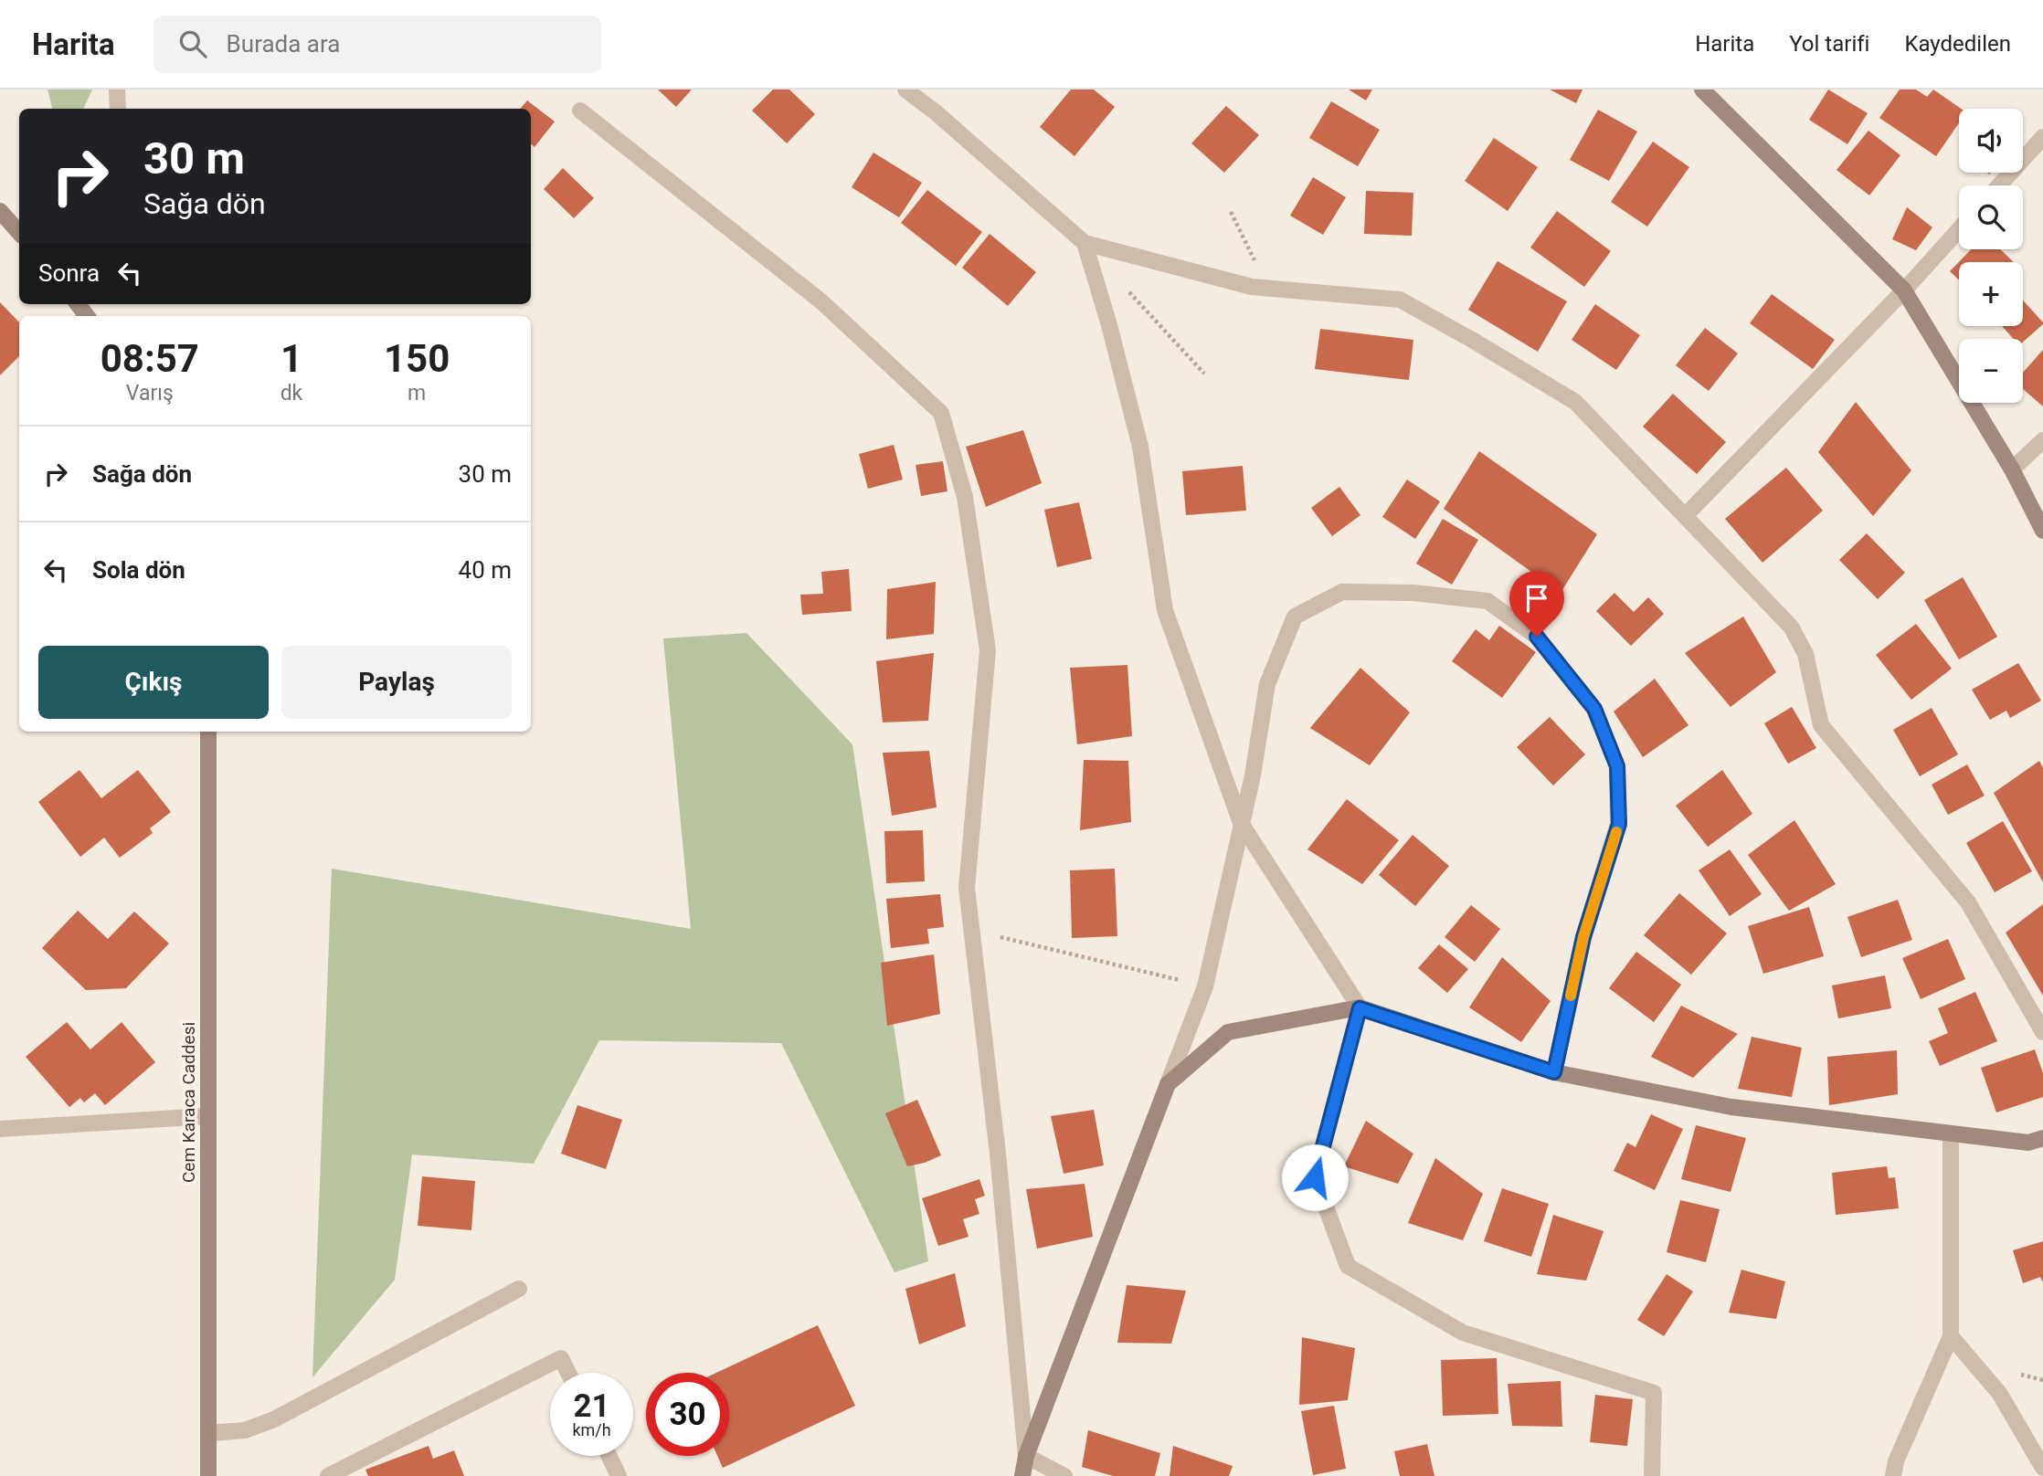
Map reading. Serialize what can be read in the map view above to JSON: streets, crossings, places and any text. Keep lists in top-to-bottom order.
{
  "streets": {
    "street": ["Cem Karaca Caddesi"]
  },
  "page": {
    "header": "Harita",
    "search": "Burada ara",
    "nav": ["Harita", "Yol tarifi", "Kaydedilen"],
    "map_buttons": ["+", "−"],
    "turn": ["30 m", "Sağa dön"],
    "then": "Sonra",
    "eta": [
      "08:57",
      "Varış",
      "1",
      "dk",
      "150",
      "m"
    ],
    "list": [
      {
        "name": "Sağa dön",
        "value": "30 m"
      },
      {
        "name": "Sola dön",
        "value": "40 m"
      }
    ],
    "buttons": ["Çıkış", "Paylaş"],
    "speed": "21 km/h",
    "limit": "30"
  }
}
